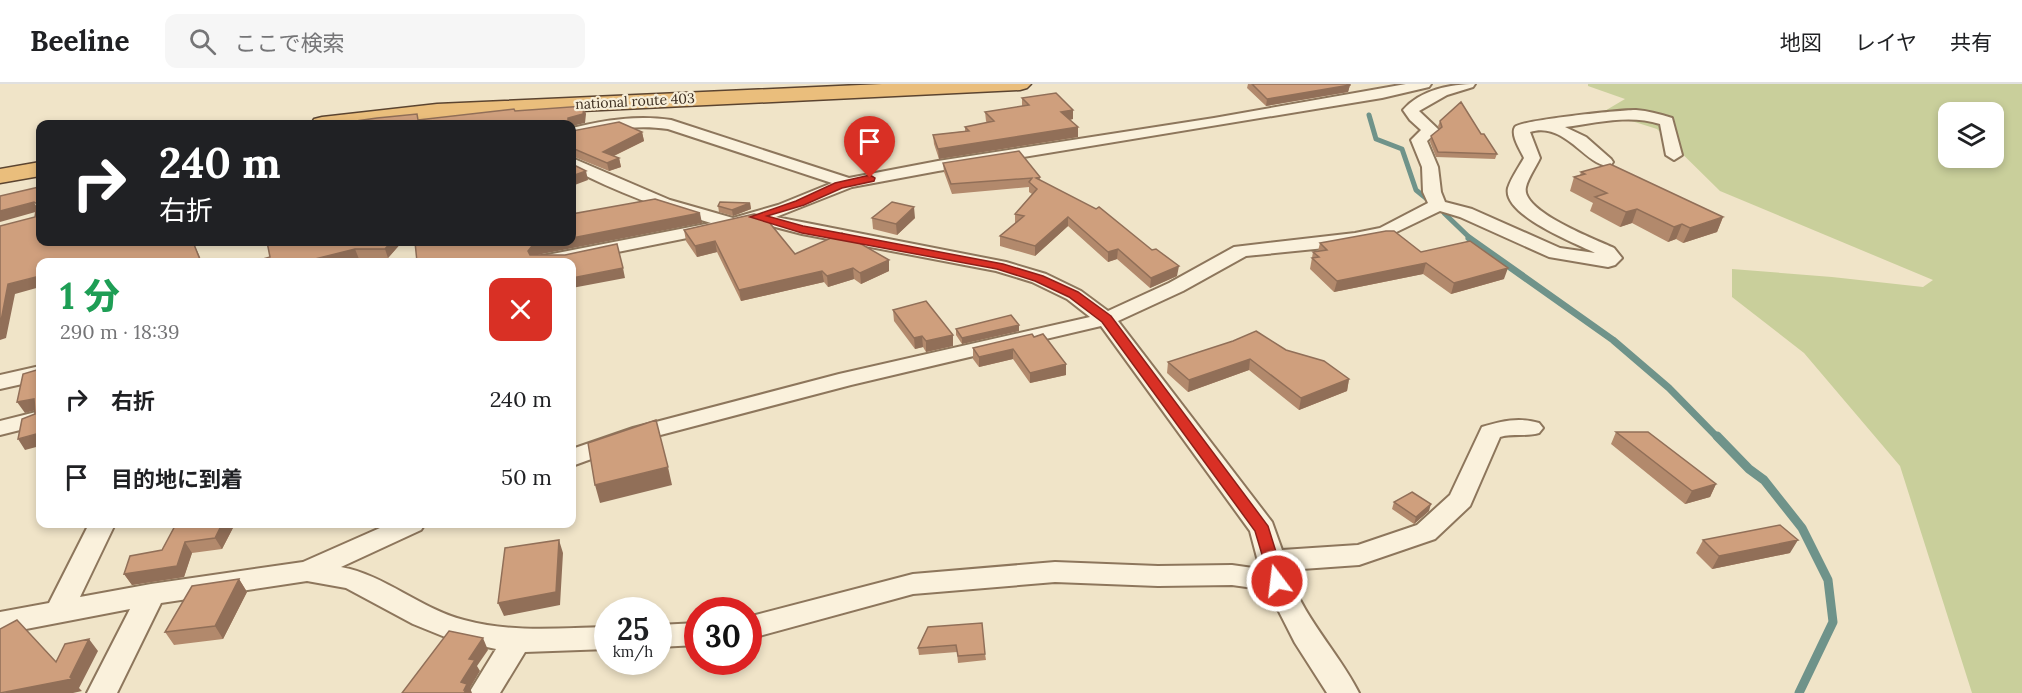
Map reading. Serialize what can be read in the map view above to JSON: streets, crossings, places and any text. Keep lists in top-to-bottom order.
{
  "streets": {
    "highway": ["national route 403"]
  },
  "page": {
    "header": "Beeline",
    "search": "ここで検索",
    "nav": ["地図", "レイヤ", "共有"],
    "turn": ["240 m", "右折"],
    "heading": ["1 分", "290 m · 18:39"],
    "list": [
      {
        "name": "右折",
        "value": "240 m"
      },
      {
        "name": "目的地に到着",
        "value": "50 m"
      }
    ],
    "speed": "25 km/h",
    "limit": "30"
  }
}
